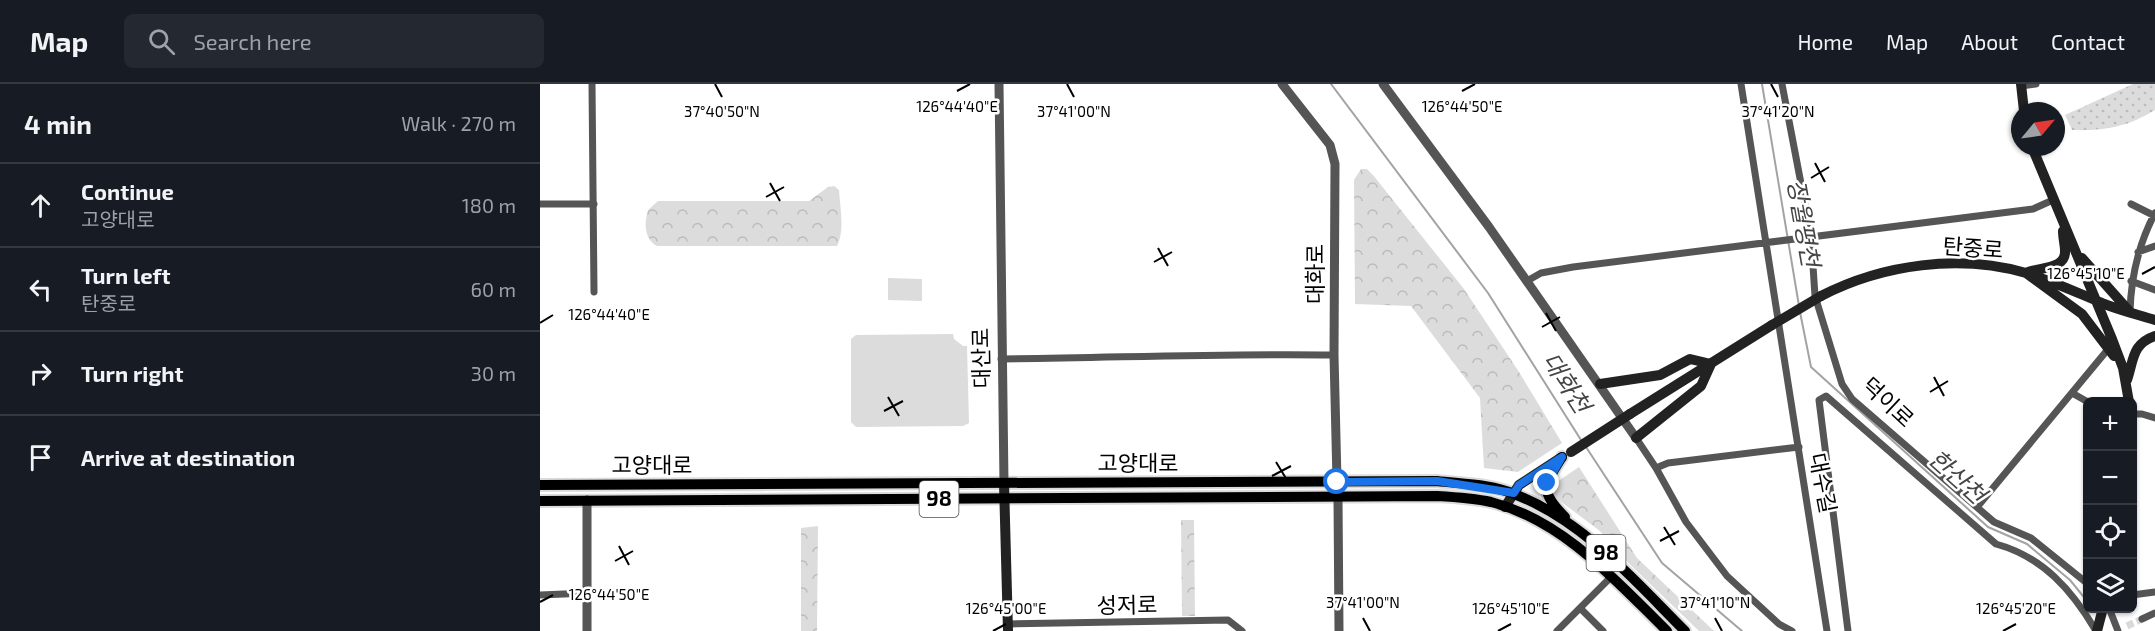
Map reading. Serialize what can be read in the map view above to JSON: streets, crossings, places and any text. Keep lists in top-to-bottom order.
{
  "streets": {
    "main road": [
      "탄중로",
      "대산로",
      "고양대로",
      "98"
    ],
    "street": [
      "대화로",
      "덕이로",
      "대수길",
      "성저로"
    ]
  },
  "crossings": [
    ["탄중로", "덕이로"],
    ["대화로", "고양대로"],
    ["대산로", "고양대로"],
    ["대산로", "성저로"]
  ],
  "water": ["장월평천", "대화천", "한산천"],
  "north": "top right",
  "page": {
    "header": "Map",
    "search": "Search here",
    "nav": [
      "Home",
      "Map",
      "About",
      "Contact"
    ],
    "heading": ["4 min", "Walk · 270 m"],
    "list": [
      ["Continue", "고양대로", "180 m"],
      ["Turn left", "탄중로", "60 m"],
      ["Turn right", "30 m"],
      "Arrive at destination"
    ],
    "map_buttons": ["+", "−"]
  },
  "coordinates": [
    "126°44'40\"E",
    "126°44'50\"E",
    "37°40'50\"N",
    "37°41'00\"N",
    "37°41'20\"N",
    "126°45'10\"E",
    "37°41'10\"N",
    "126°45'00\"E",
    "126°45'20\"E"
  ]
}
